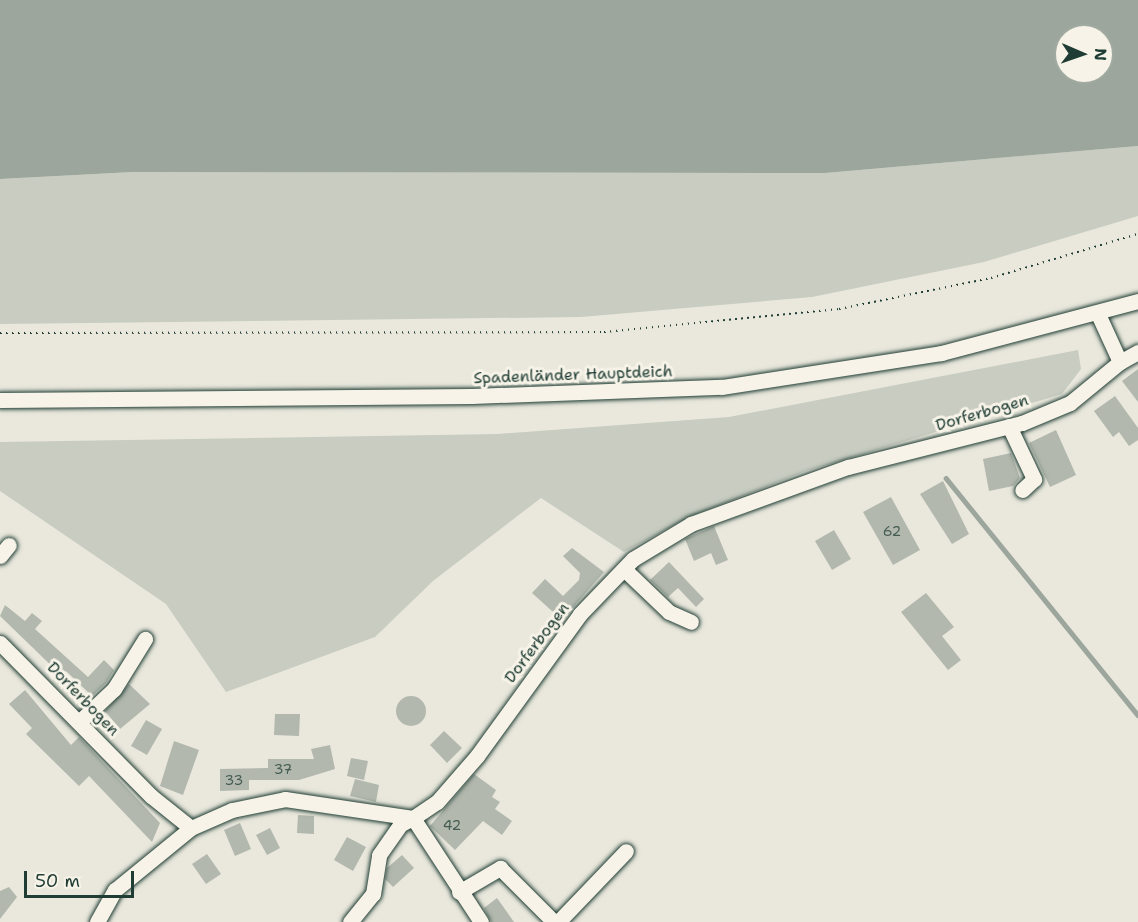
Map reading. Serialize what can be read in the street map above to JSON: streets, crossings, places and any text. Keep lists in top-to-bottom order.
{
  "streets": {
    "street": ["Spadenländer Hauptdeich", "Dorferbogen"]
  },
  "house_numbers": [
    "62",
    "37",
    "33",
    "42"
  ],
  "scale_bar": "50 m",
  "north": "right"
}
